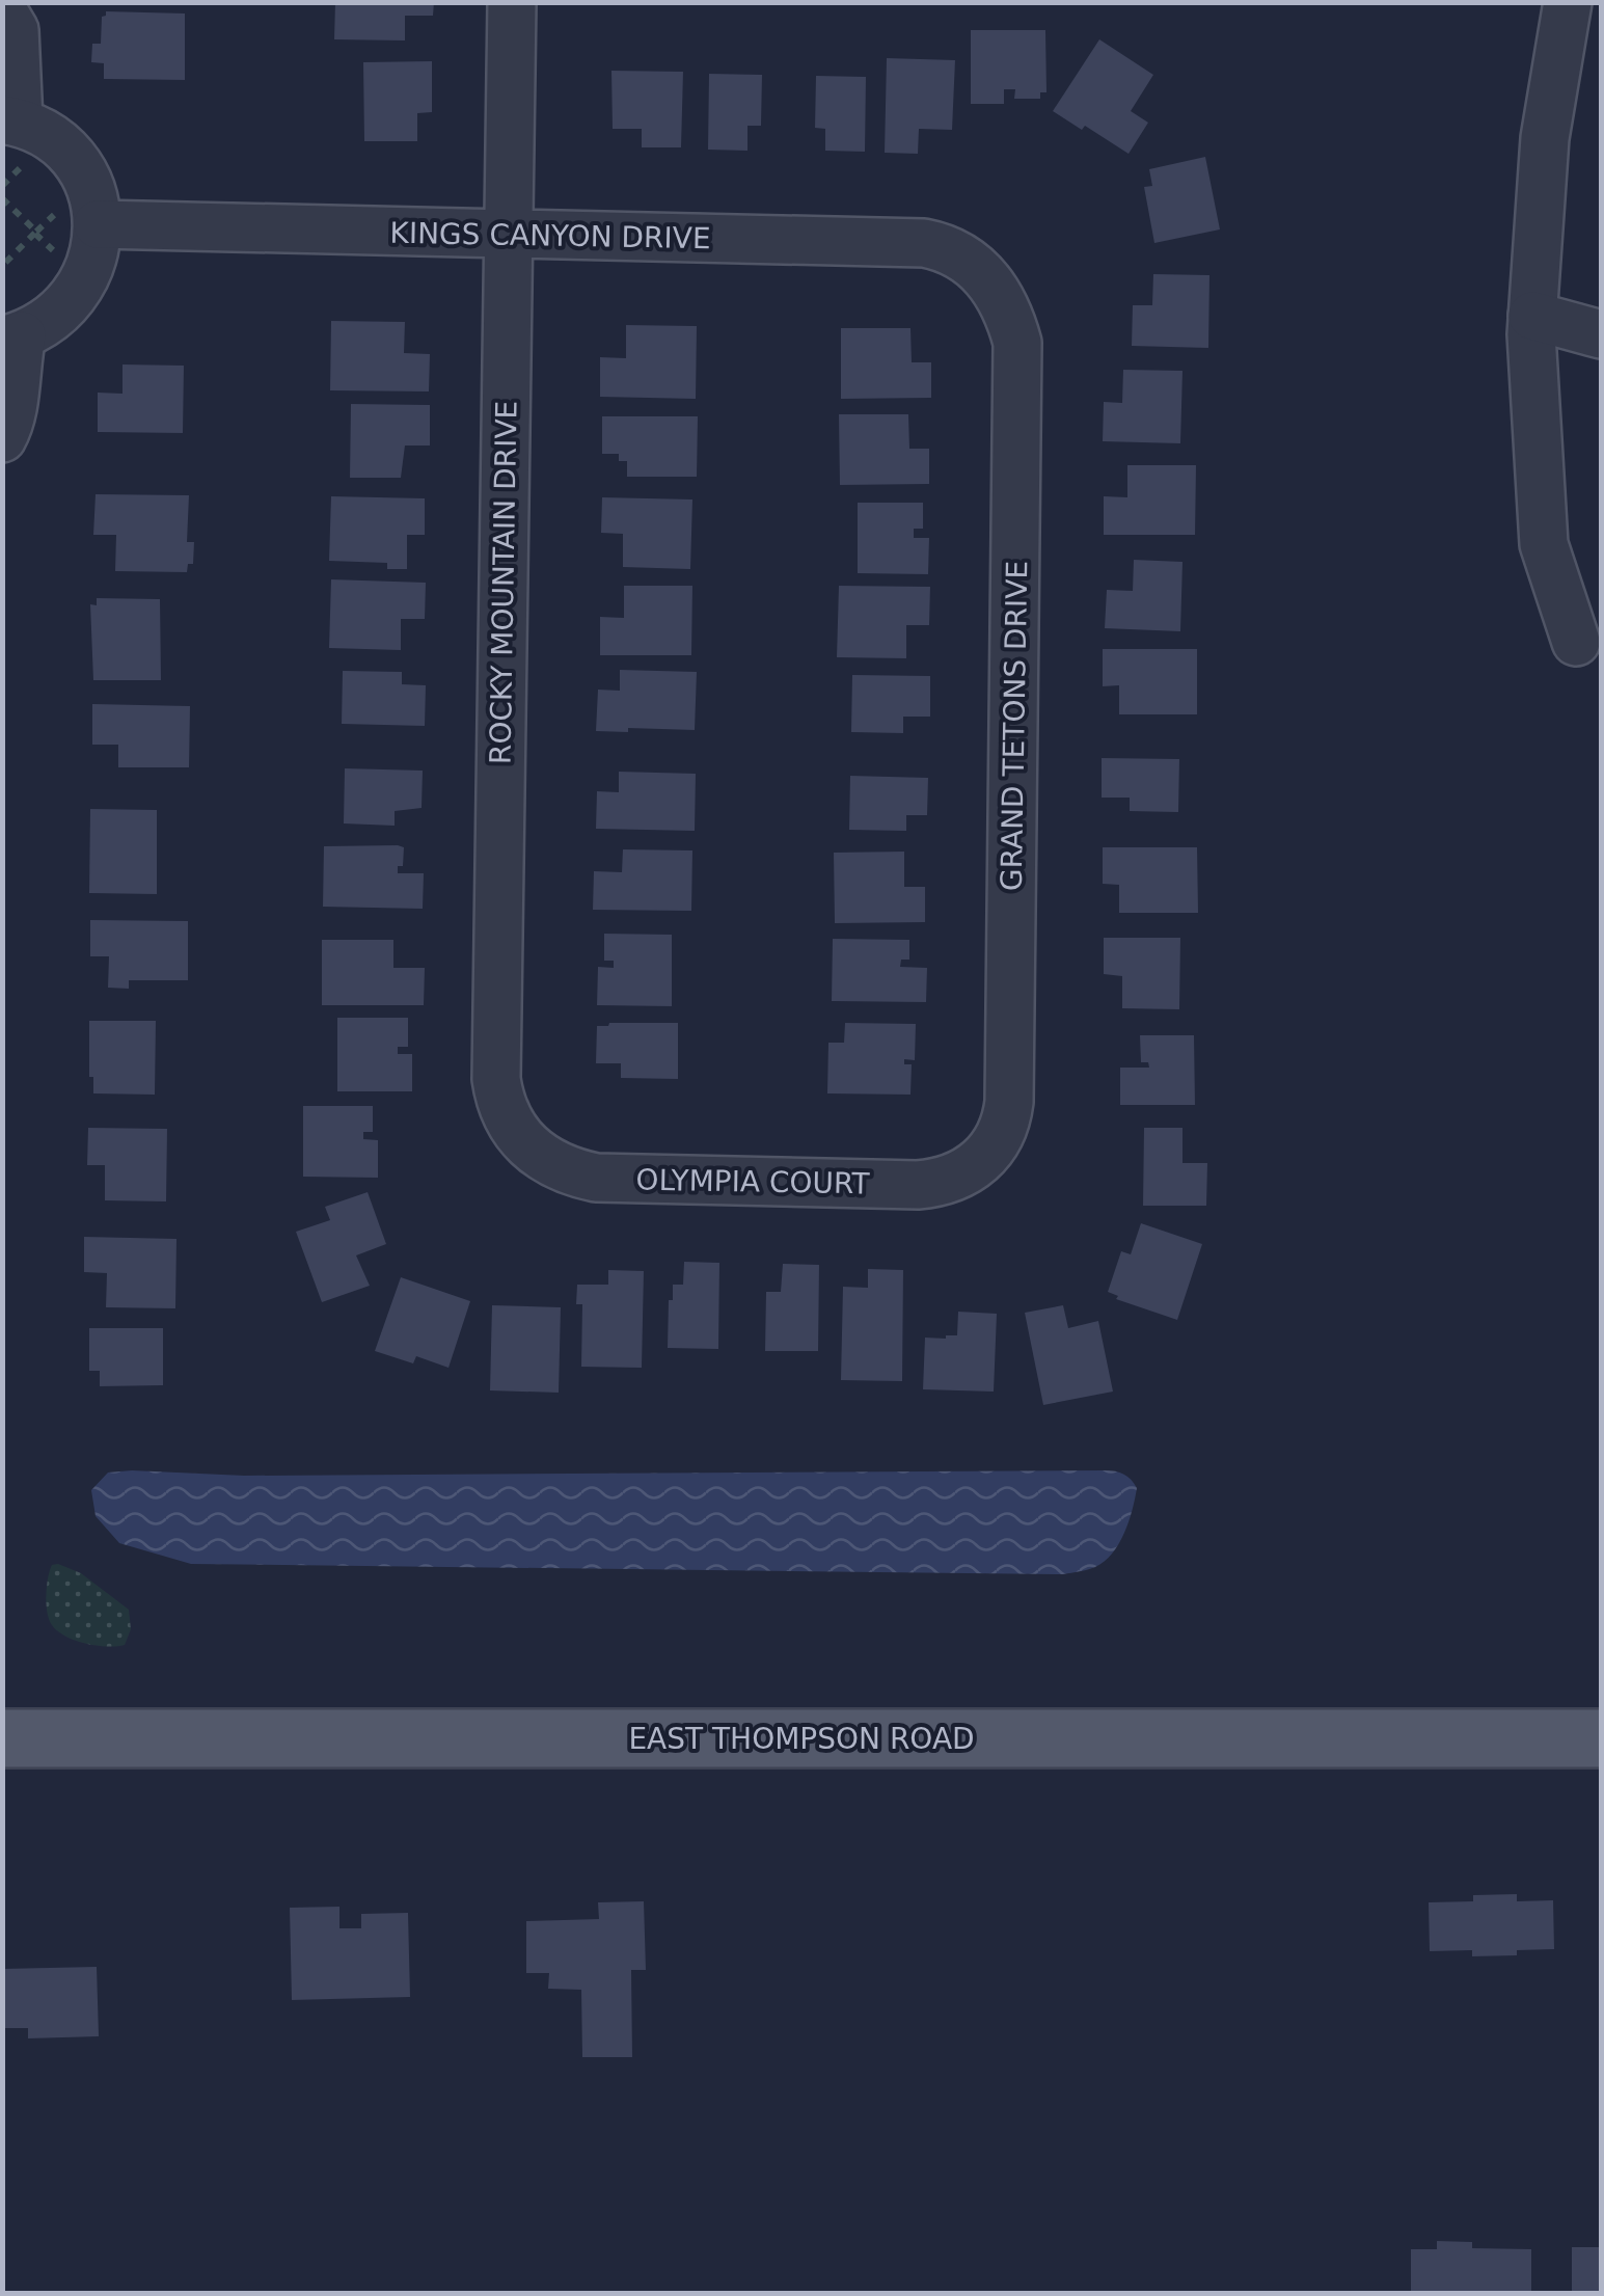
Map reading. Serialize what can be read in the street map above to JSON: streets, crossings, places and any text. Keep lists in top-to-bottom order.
{
  "streets": {
    "main road": ["EAST THOMPSON ROAD"],
    "street": [
      "KINGS CANYON DRIVE",
      "ROCKY MOUNTAIN DRIVE",
      "GRAND TETONS DRIVE",
      "OLYMPIA COURT"
    ]
  },
  "crossings": [
    ["KINGS CANYON DRIVE", "ROCKY MOUNTAIN DRIVE"],
    ["KINGS CANYON DRIVE", "GRAND TETONS DRIVE"],
    ["ROCKY MOUNTAIN DRIVE", "OLYMPIA COURT"],
    ["GRAND TETONS DRIVE", "OLYMPIA COURT"]
  ]
}
